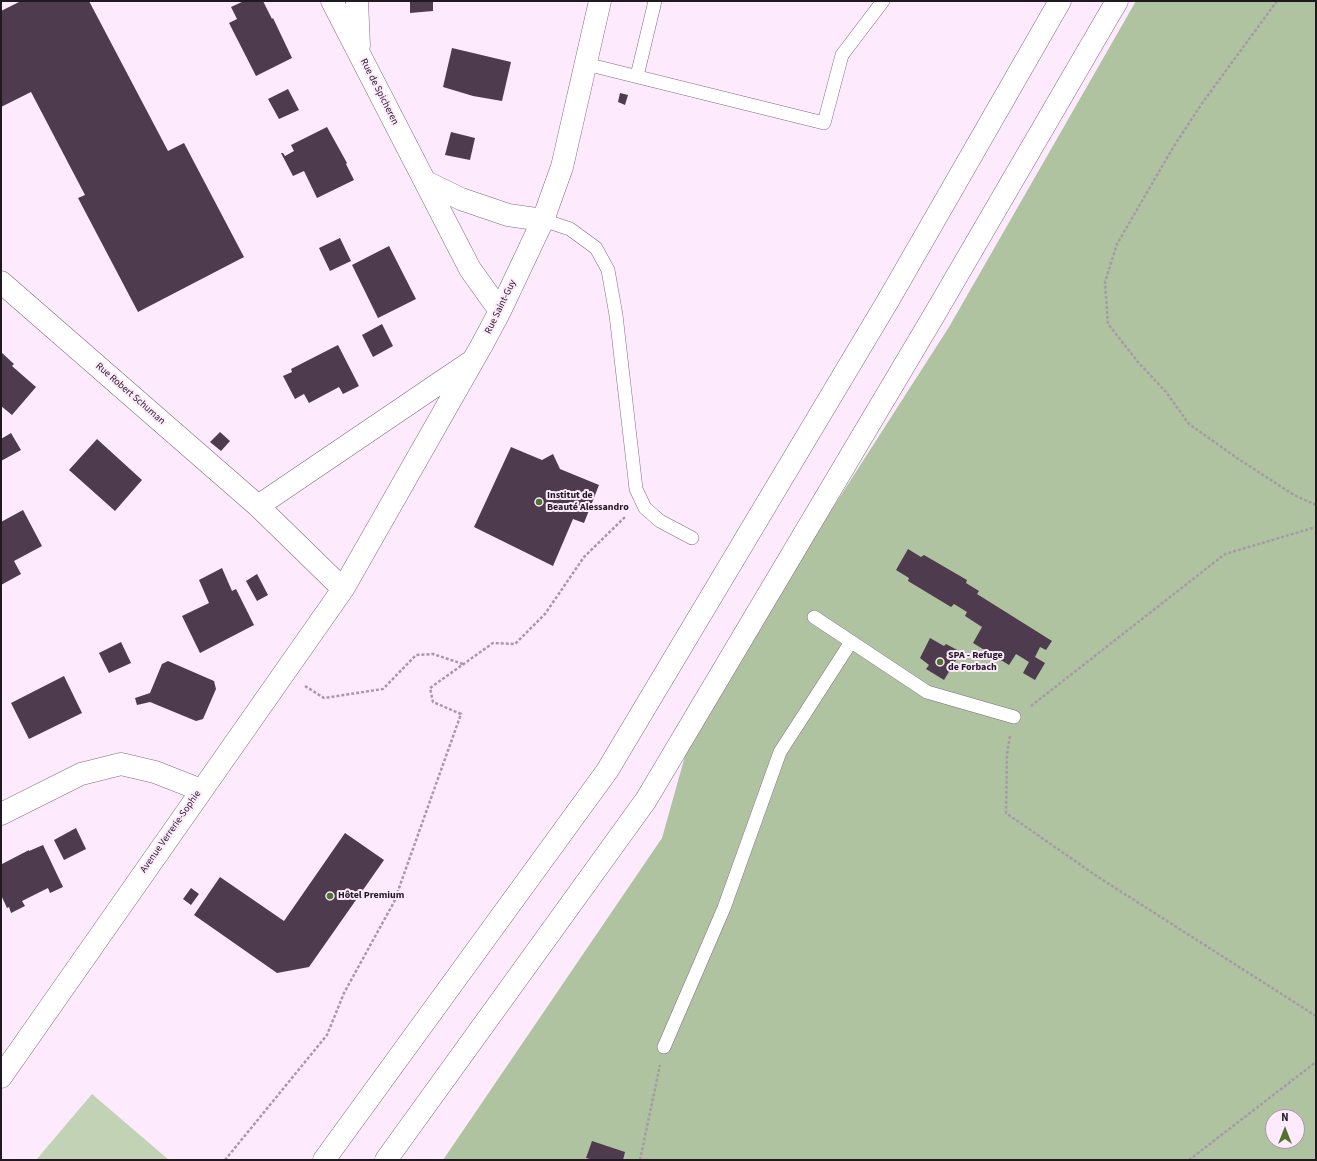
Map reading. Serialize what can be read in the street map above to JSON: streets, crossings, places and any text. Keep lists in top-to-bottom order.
{
  "streets": {
    "main road": [
      "Rue de Spicheren",
      "Rue Saint-Guy",
      "Rue Robert Schuman",
      "Avenue Verrerie-Sophie"
    ]
  },
  "crossings": [
    ["Rue de Spicheren", "Rue Saint-Guy"],
    ["Rue Saint-Guy", "Rue Robert Schuman"],
    ["Rue Saint-Guy", "Avenue Verrerie-Sophie"],
    ["Rue Robert Schuman", "Avenue Verrerie-Sophie"]
  ],
  "places": ["Institut de Beauté Alessandro", "SPA - Refuge de Forbach", "Hôtel Premium"],
  "north": "top"
}
